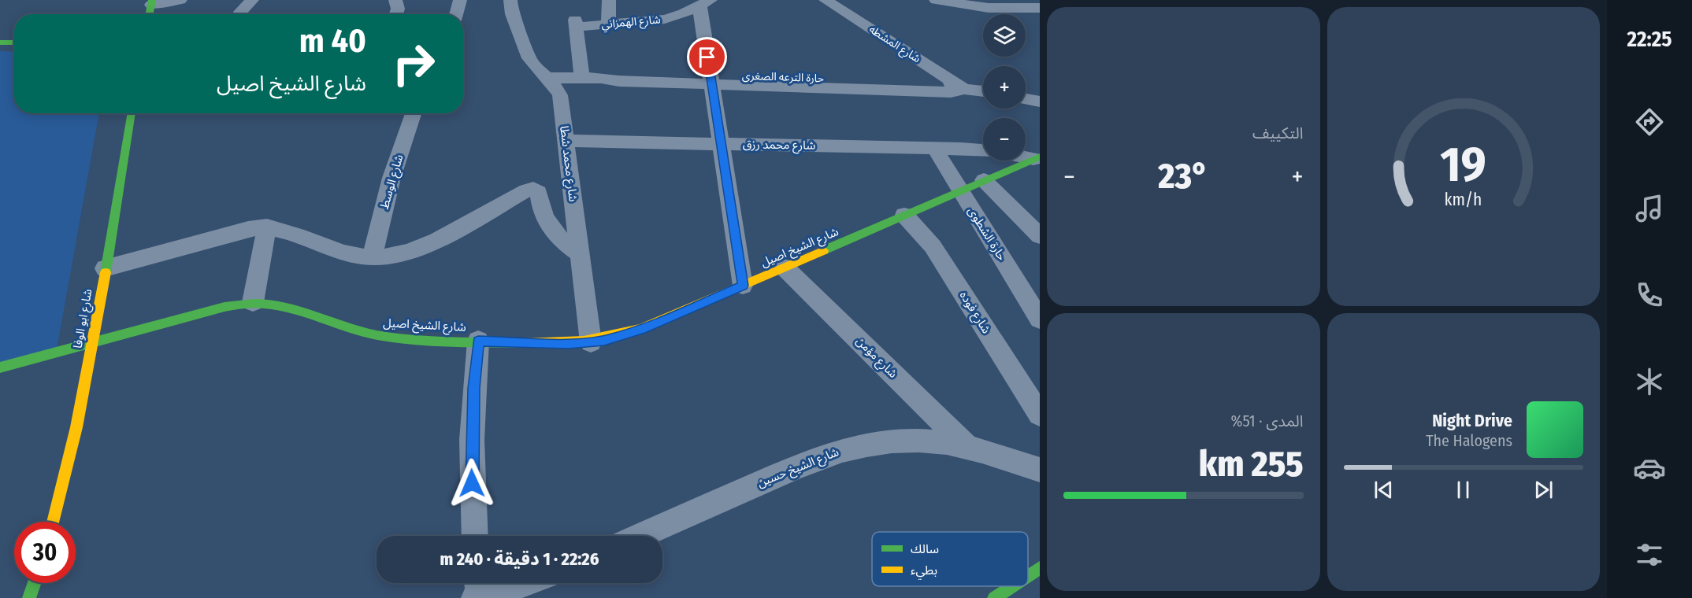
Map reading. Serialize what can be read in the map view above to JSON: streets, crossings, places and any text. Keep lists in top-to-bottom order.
{
  "streets": {
    "main road": ["شارع الشيخ اصيل", "شارع ابو الوفا"],
    "street": [
      "شارع الهمزاني",
      "شارع المشطه",
      "حارة الترعه الصغرى",
      "شارع محمد رزق",
      "شارع محمد شطا",
      "شارع الوسط",
      "حارة الشطوى",
      "شارع فوده",
      "شارع مؤمن",
      "شارع الشيخ حسين"
    ]
  },
  "crossings": [
    ["شارع الهمزاني", "حارة الترعه الصغرى"],
    ["شارع المشطه", "حارة الترعه الصغرى"],
    ["حارة الترعه الصغرى", "شارع محمد شطا"],
    ["شارع محمد رزق", "شارع محمد شطا"],
    ["شارع محمد رزق", "حارة الشطوى"],
    ["شارع محمد شطا", "شارع الشيخ اصيل"],
    ["حارة الشطوى", "شارع الشيخ اصيل"],
    ["شارع الشيخ اصيل", "شارع فوده"],
    ["شارع الشيخ اصيل", "شارع ابو الوفا"],
    ["شارع الشيخ اصيل", "شارع مؤمن"],
    ["شارع مؤمن", "شارع الشيخ حسين"]
  ],
  "legend": ["سالك", "بطيء"],
  "page": {
    "tabs": "22:25",
    "tile": [
      "التكييف",
      ["المدى · 51%", "255 km"]
    ],
    "map_buttons": ["+", "−"],
    "turn": ["40 m", "شارع الشيخ اصيل"],
    "heat": ["−", "23°", "+"],
    "song": ["Night Drive", "The Halogens"],
    "limit": "30",
    "trip": "22:26 · 1 دقيقة · 240 m",
    "gauge": ["19", "km/h"]
  }
}
